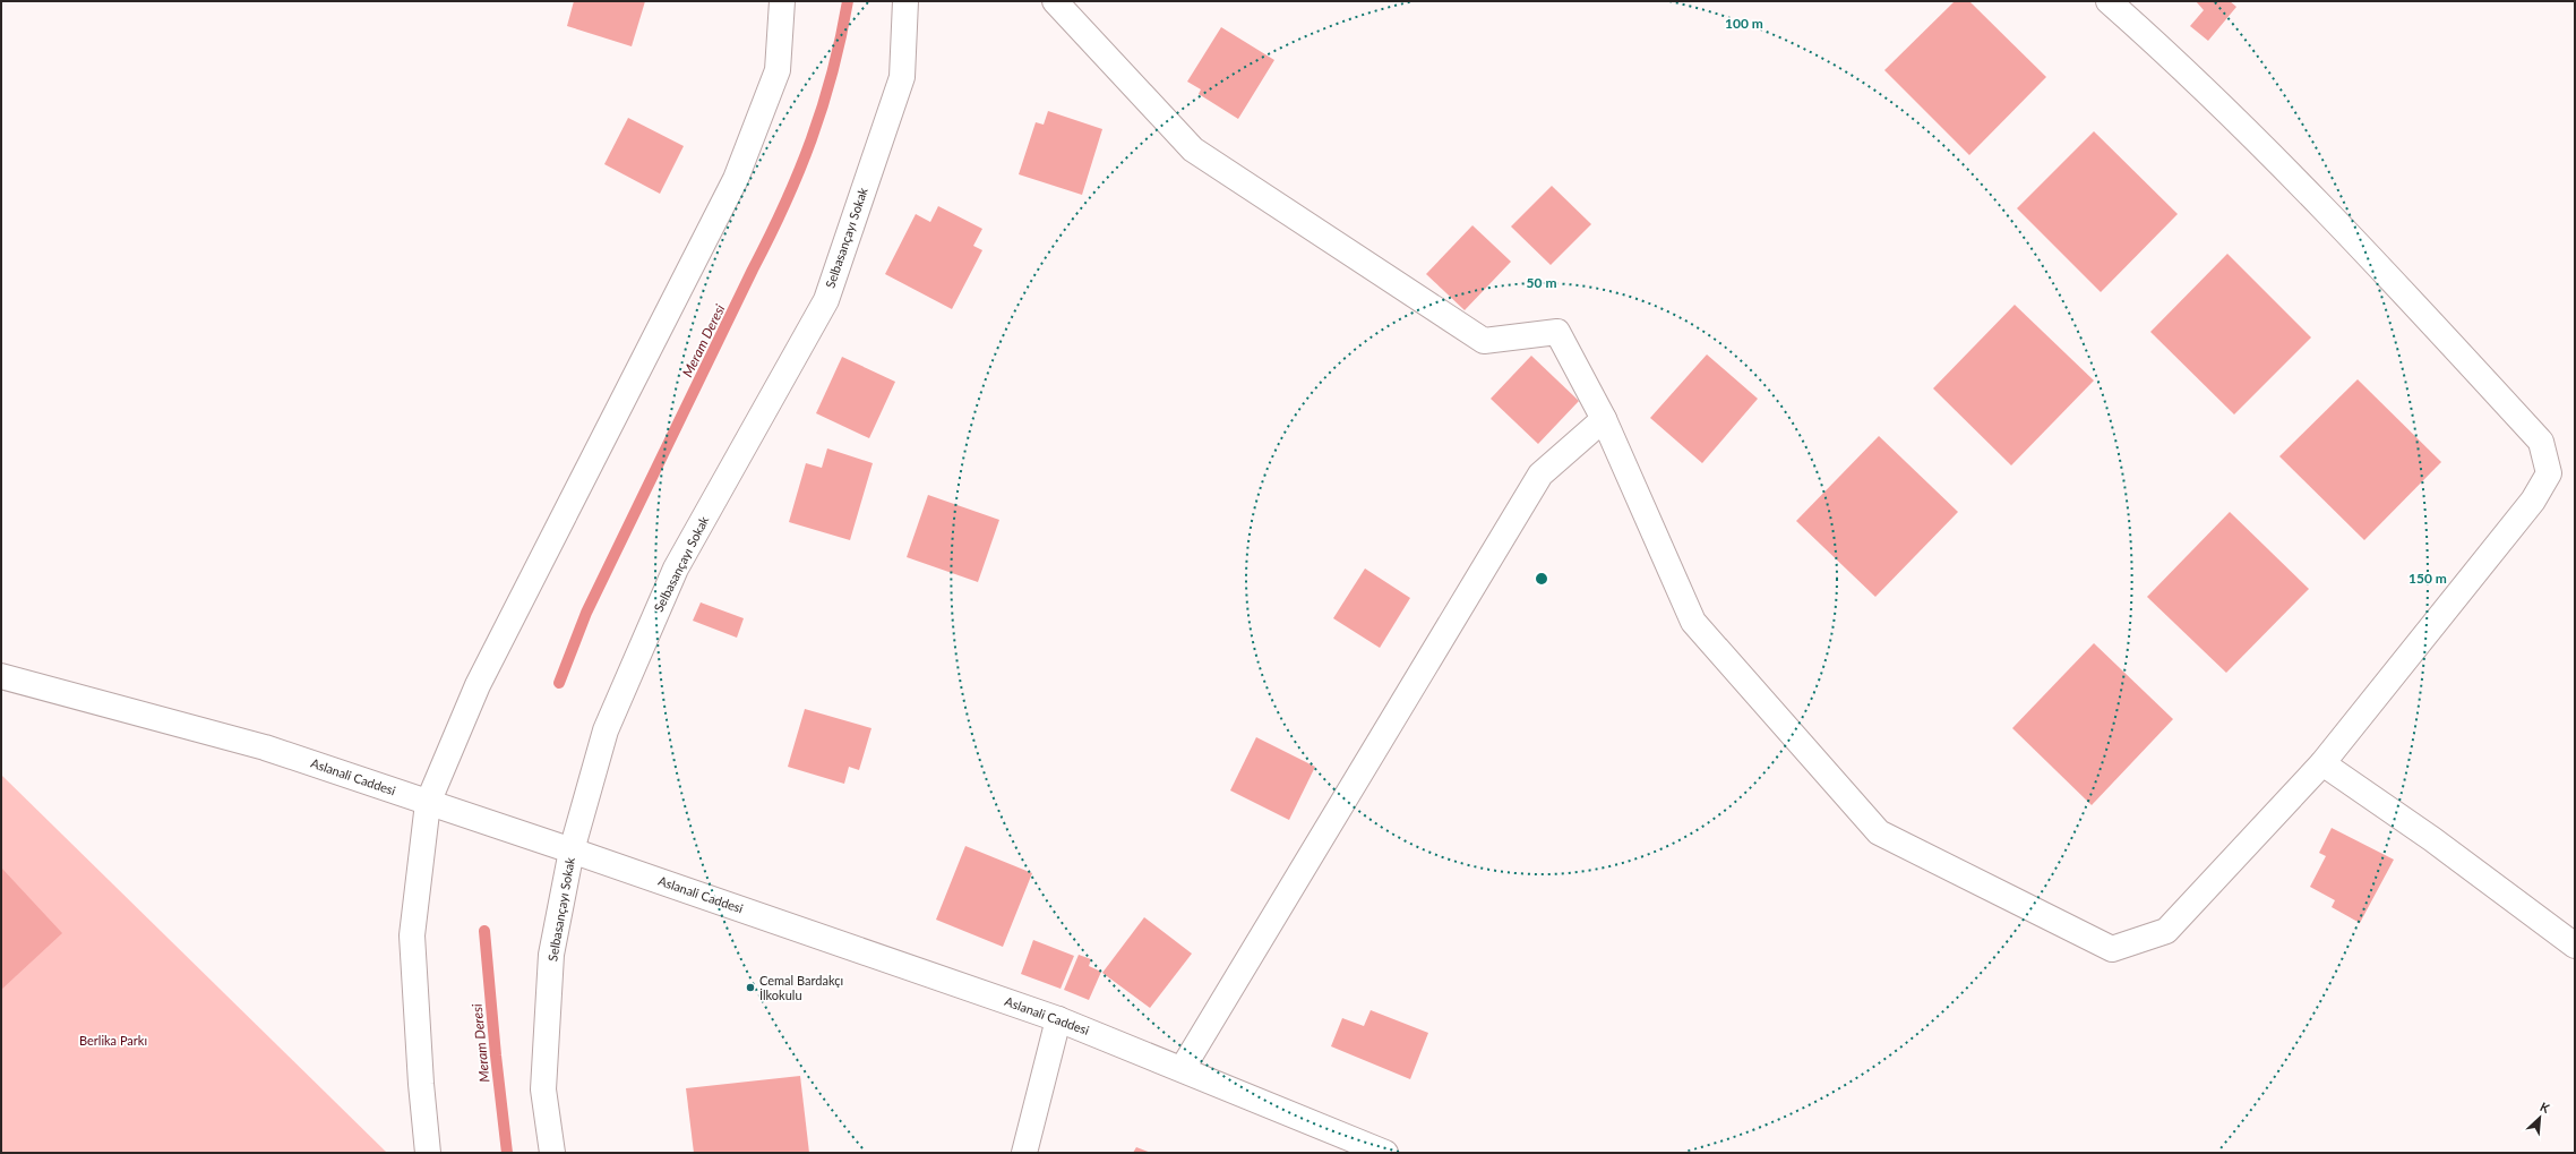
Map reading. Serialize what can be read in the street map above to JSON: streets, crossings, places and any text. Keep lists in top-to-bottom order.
{
  "streets": {
    "street": ["Selbasançayı Sokak", "Aslanali Caddesi"]
  },
  "crossings": [
    ["Selbasançayı Sokak", "Aslanali Caddesi"]
  ],
  "water": ["Meram Deresi"],
  "parks": ["Berlika Parkı"],
  "places": ["Cemal Bardakçı İlkokulu"],
  "north": "top right",
  "rings": ["100 m", "50 m", "150 m"]
}
